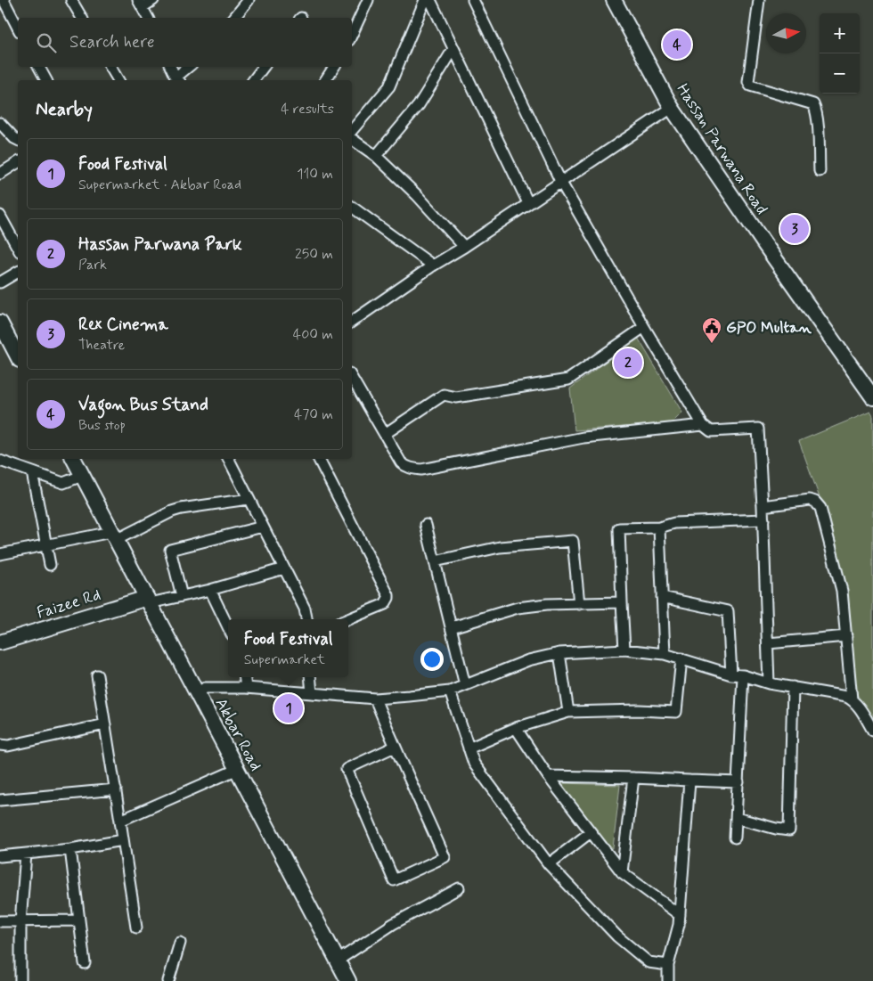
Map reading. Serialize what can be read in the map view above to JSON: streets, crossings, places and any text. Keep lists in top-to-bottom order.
{
  "streets": {
    "main road": ["Hassan Parwana Road", "Faizee Rd", "Akbar Road"]
  },
  "crossings": [
    ["Faizee Rd", "Akbar Road"]
  ],
  "places": {
    "public building": ["GPO Multan"]
  },
  "north": "right",
  "page": {
    "map_buttons": ["+", "−"],
    "search": "Search here",
    "pins": [
      "4",
      "3",
      "2",
      "1"
    ],
    "heading": ["Nearby", "4 results"],
    "list": [
      {
        "mark": "1",
        "name": "Food Festival",
        "note": "Supermarket · Akbar Road",
        "value": "110 m"
      },
      {
        "mark": "2",
        "name": "Hassan Parwana Park",
        "note": "Park",
        "value": "250 m"
      },
      {
        "mark": "3",
        "name": "Rex Cinema",
        "note": "Theatre",
        "value": "400 m"
      },
      {
        "mark": "4",
        "name": "Vagon Bus Stand",
        "note": "Bus stop",
        "value": "470 m"
      }
    ],
    "popup": ["Food Festival", "Supermarket"]
  }
}
